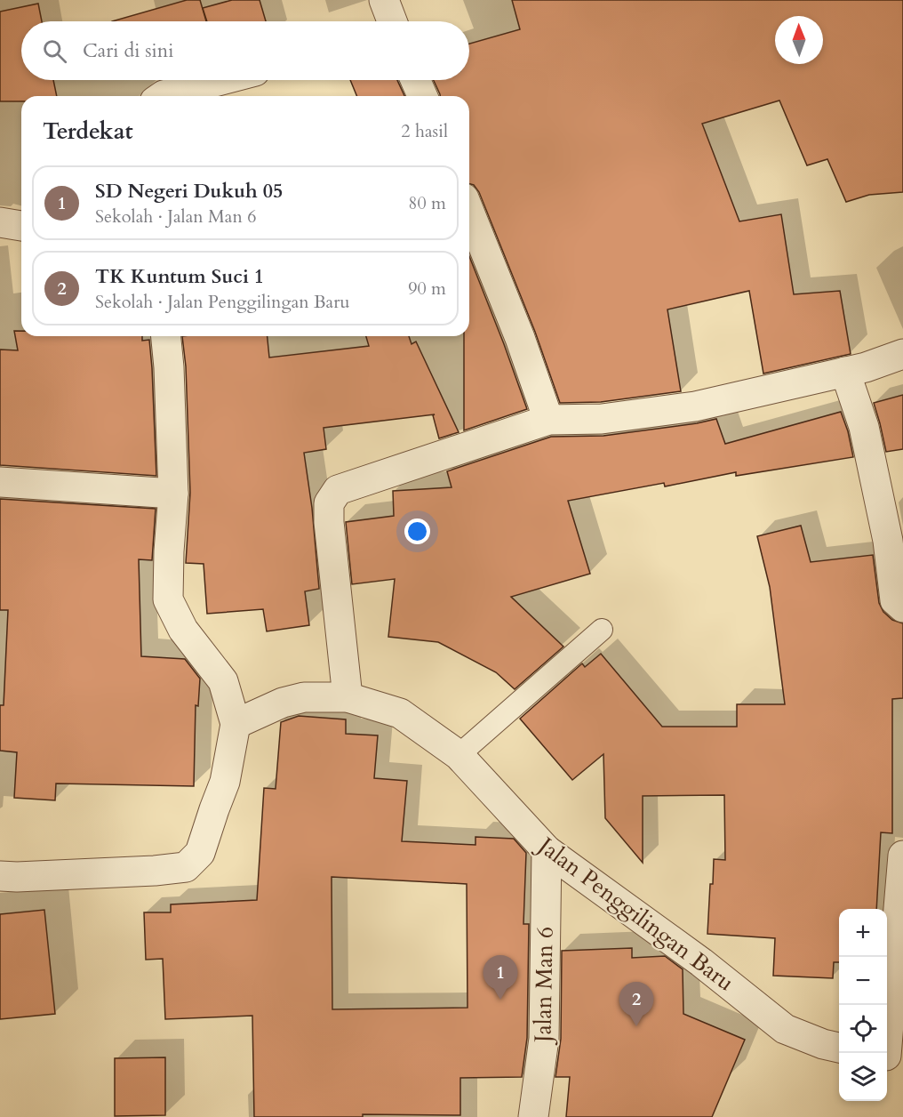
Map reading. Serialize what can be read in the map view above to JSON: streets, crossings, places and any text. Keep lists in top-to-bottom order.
{
  "streets": {
    "street": ["Jalan Penggilingan Baru", "Jalan Man 6"]
  },
  "crossings": [
    ["Jalan Penggilingan Baru", "Jalan Man 6"]
  ],
  "north": "top",
  "page": {
    "search": "Cari di sini",
    "heading": ["Terdekat", "2 hasil"],
    "list": [
      {
        "mark": "1",
        "name": "SD Negeri Dukuh 05",
        "note": "Sekolah · Jalan Man 6",
        "value": "80 m"
      },
      {
        "mark": "2",
        "name": "TK Kuntum Suci 1",
        "note": "Sekolah · Jalan Penggilingan Baru",
        "value": "90 m"
      }
    ],
    "map_buttons": ["+", "−"],
    "pins": ["1", "2"]
  }
}
